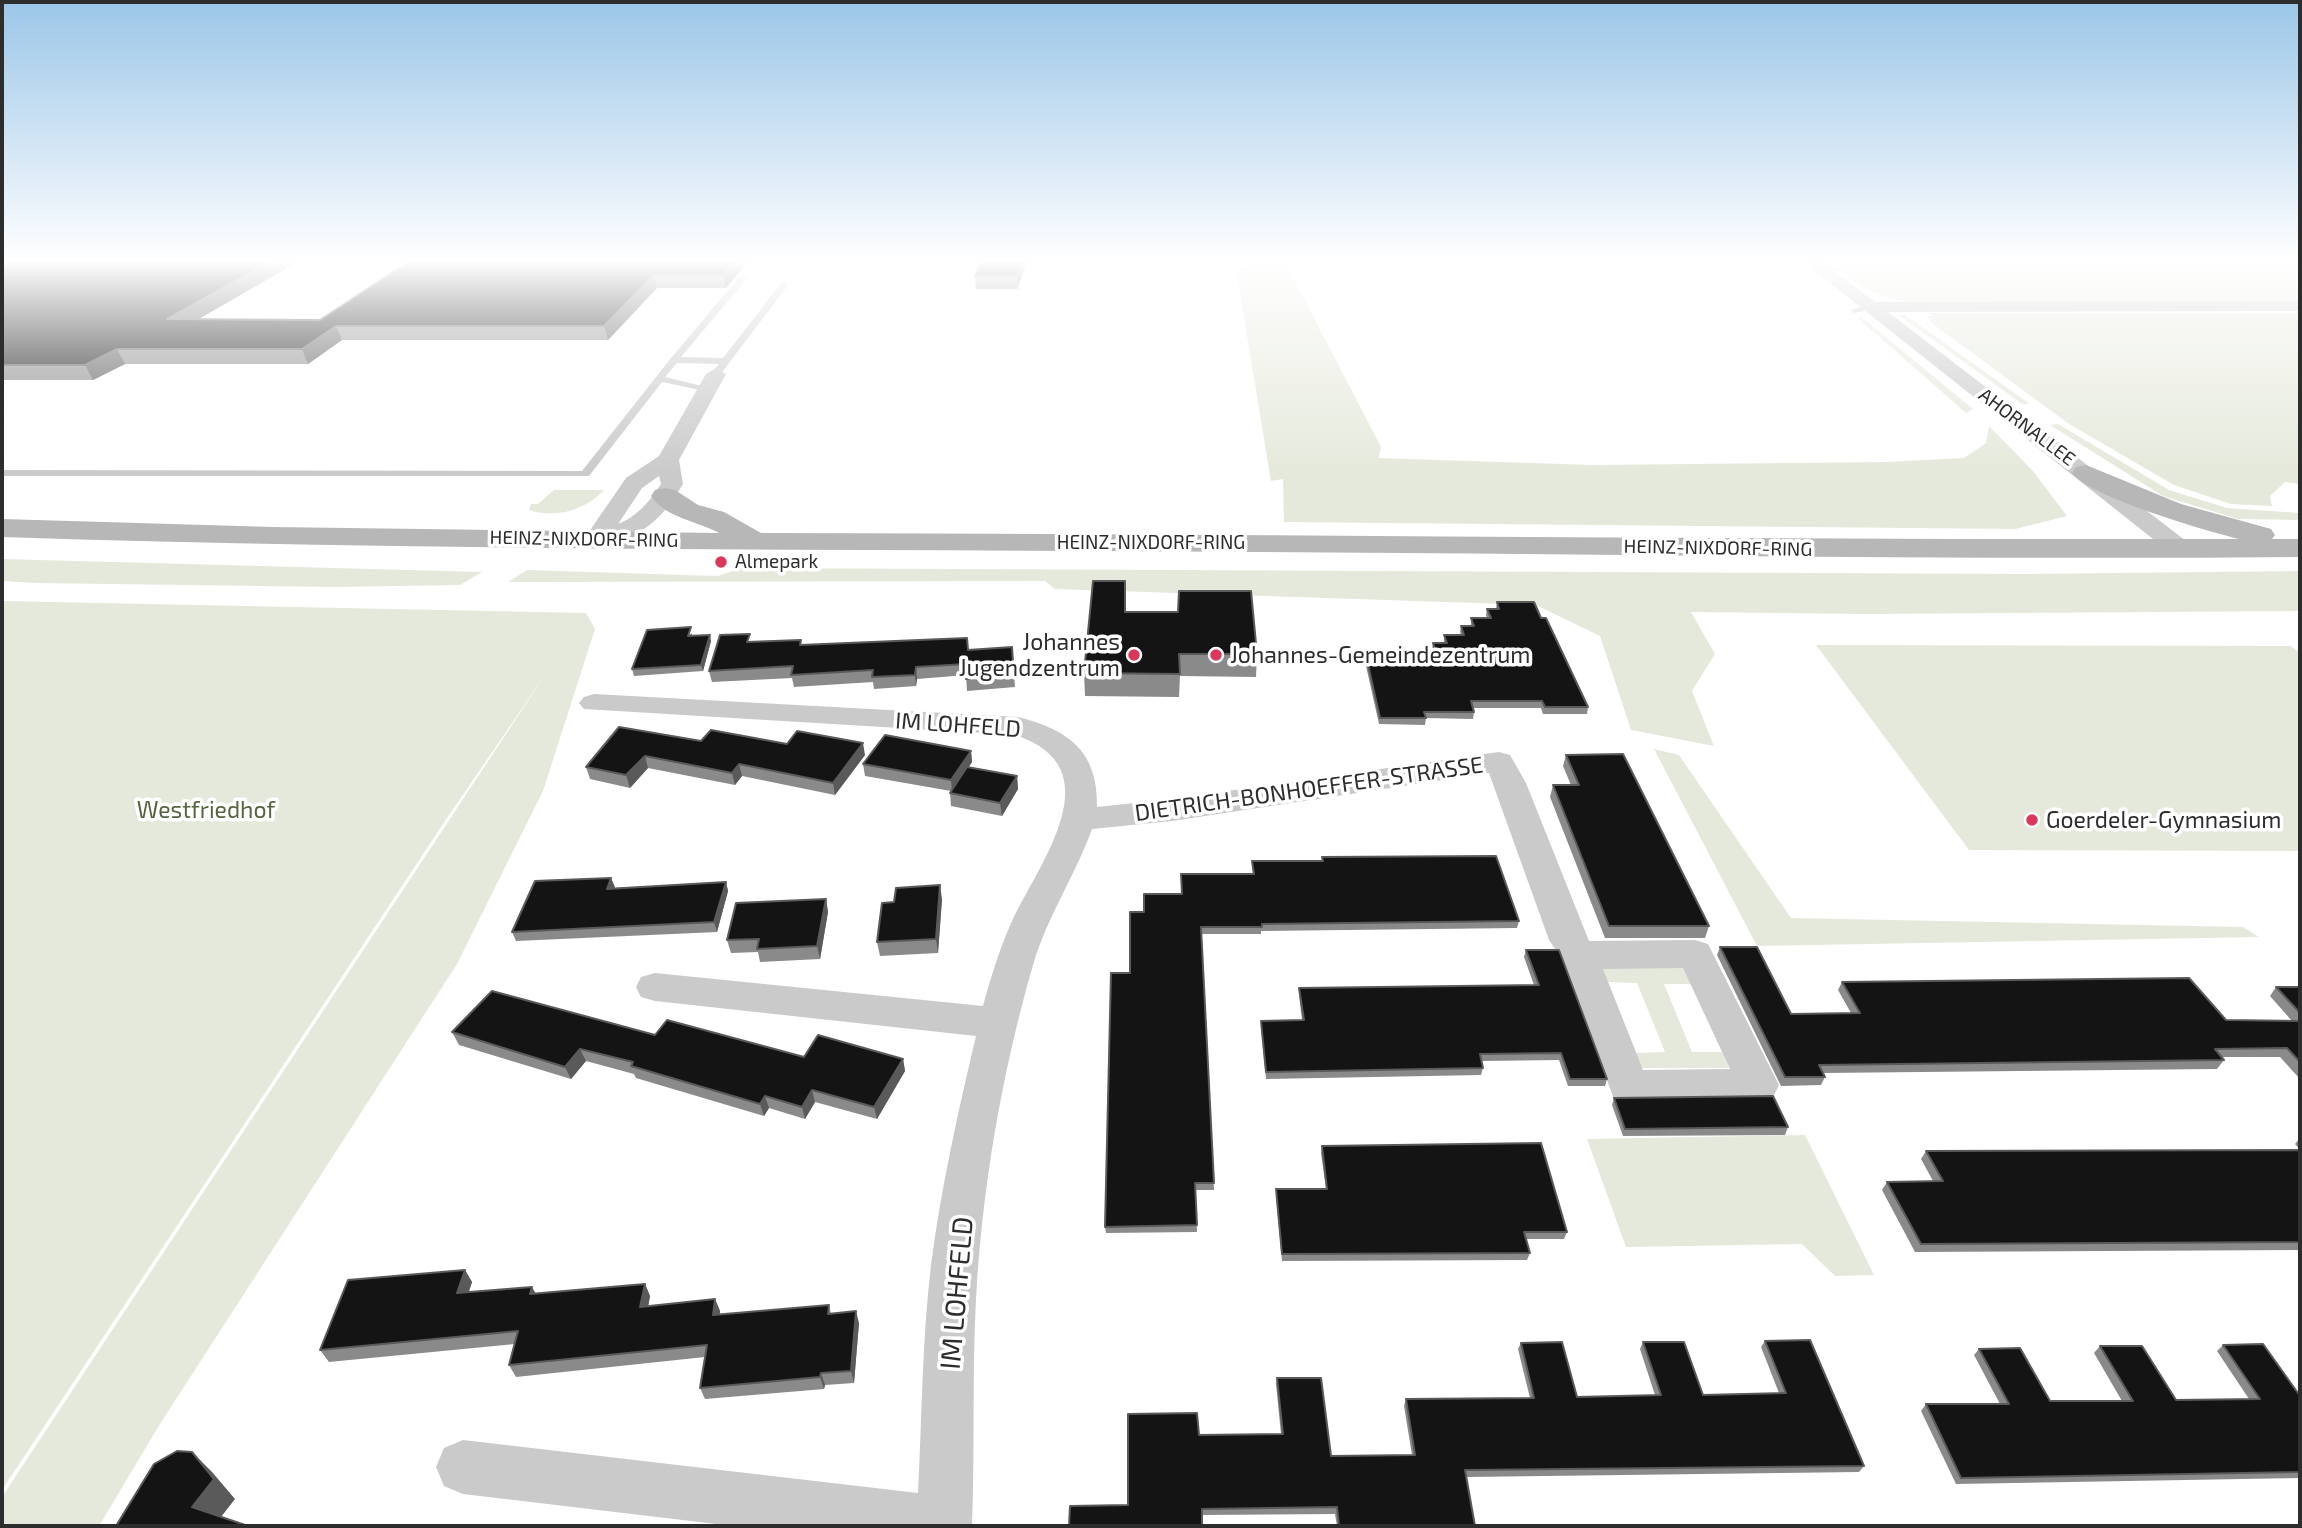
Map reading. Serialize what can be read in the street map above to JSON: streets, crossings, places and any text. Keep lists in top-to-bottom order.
{
  "streets": {
    "main road": ["HEINZ-NIXDORF-RING"],
    "street": ["AHORNALLEE", "IM LOHFELD", "DIETRICH-BONHOEFFER-STRASSE"]
  },
  "crossings": [
    ["AHORNALLEE", "HEINZ-NIXDORF-RING"],
    ["IM LOHFELD", "DIETRICH-BONHOEFFER-STRASSE"]
  ],
  "parks": ["Westfriedhof"],
  "places": [
    "Almepark",
    "Johannes Jugendzentrum",
    "Johannes-Gemeindezentrum",
    "Goerdeler-Gymnasium"
  ]
}
